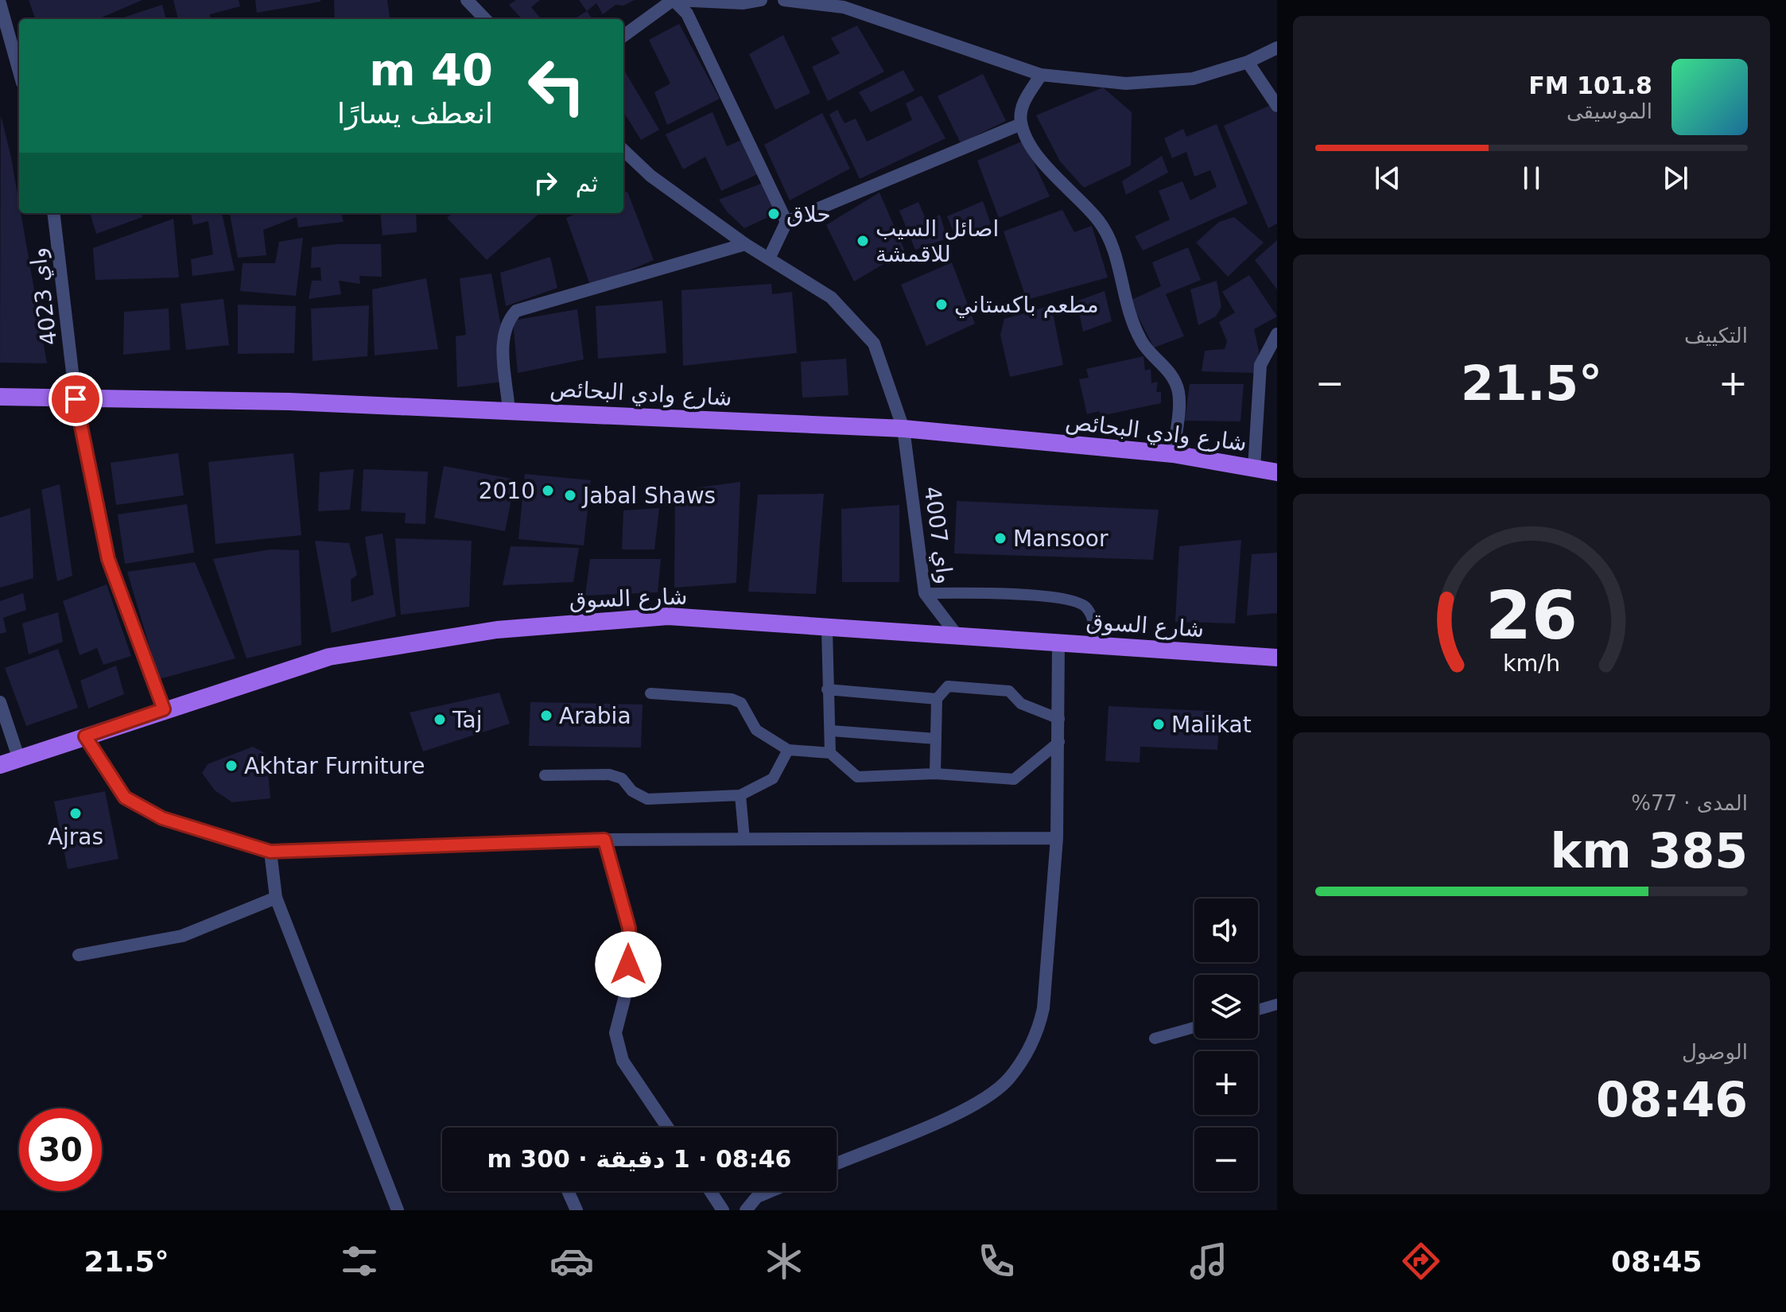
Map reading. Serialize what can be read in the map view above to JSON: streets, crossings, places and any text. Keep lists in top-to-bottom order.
{
  "streets": {
    "main road": ["شارع وادي البحائص", "شارع السوق"],
    "street": ["واي 4023", "واي 4007"]
  },
  "crossings": [
    ["واي 4023", "شارع وادي البحائص"],
    ["واي 4023", "شارع السوق"],
    ["شارع وادي البحائص", "واي 4007"],
    ["واي 4007", "شارع السوق"]
  ],
  "places": [
    "حلاق",
    "اصائل السيب للاقمشة",
    "مطعم باكستاني",
    "2010",
    "Jabal Shaws",
    "Mansoor",
    "Arabia",
    "Taj",
    "Malikat",
    "Akhtar Furniture",
    "Ajras"
  ],
  "page": {
    "turn": ["40 m", "انعطف يسارًا"],
    "song": ["101.8 FM", "الموسيقى"],
    "then": "ثم",
    "tile": [
      "التكييف",
      ["المدى · 77%", "385 km"],
      ["الوصول", "08:46"]
    ],
    "heat": ["−", "21.5°", "+"],
    "map_buttons": ["+", "−"],
    "limit": "30",
    "trip": "08:46 · 1 دقيقة · 300 m",
    "tabs": ["08:45", "21.5°"],
    "gauge": ["26", "km/h"]
  }
}
